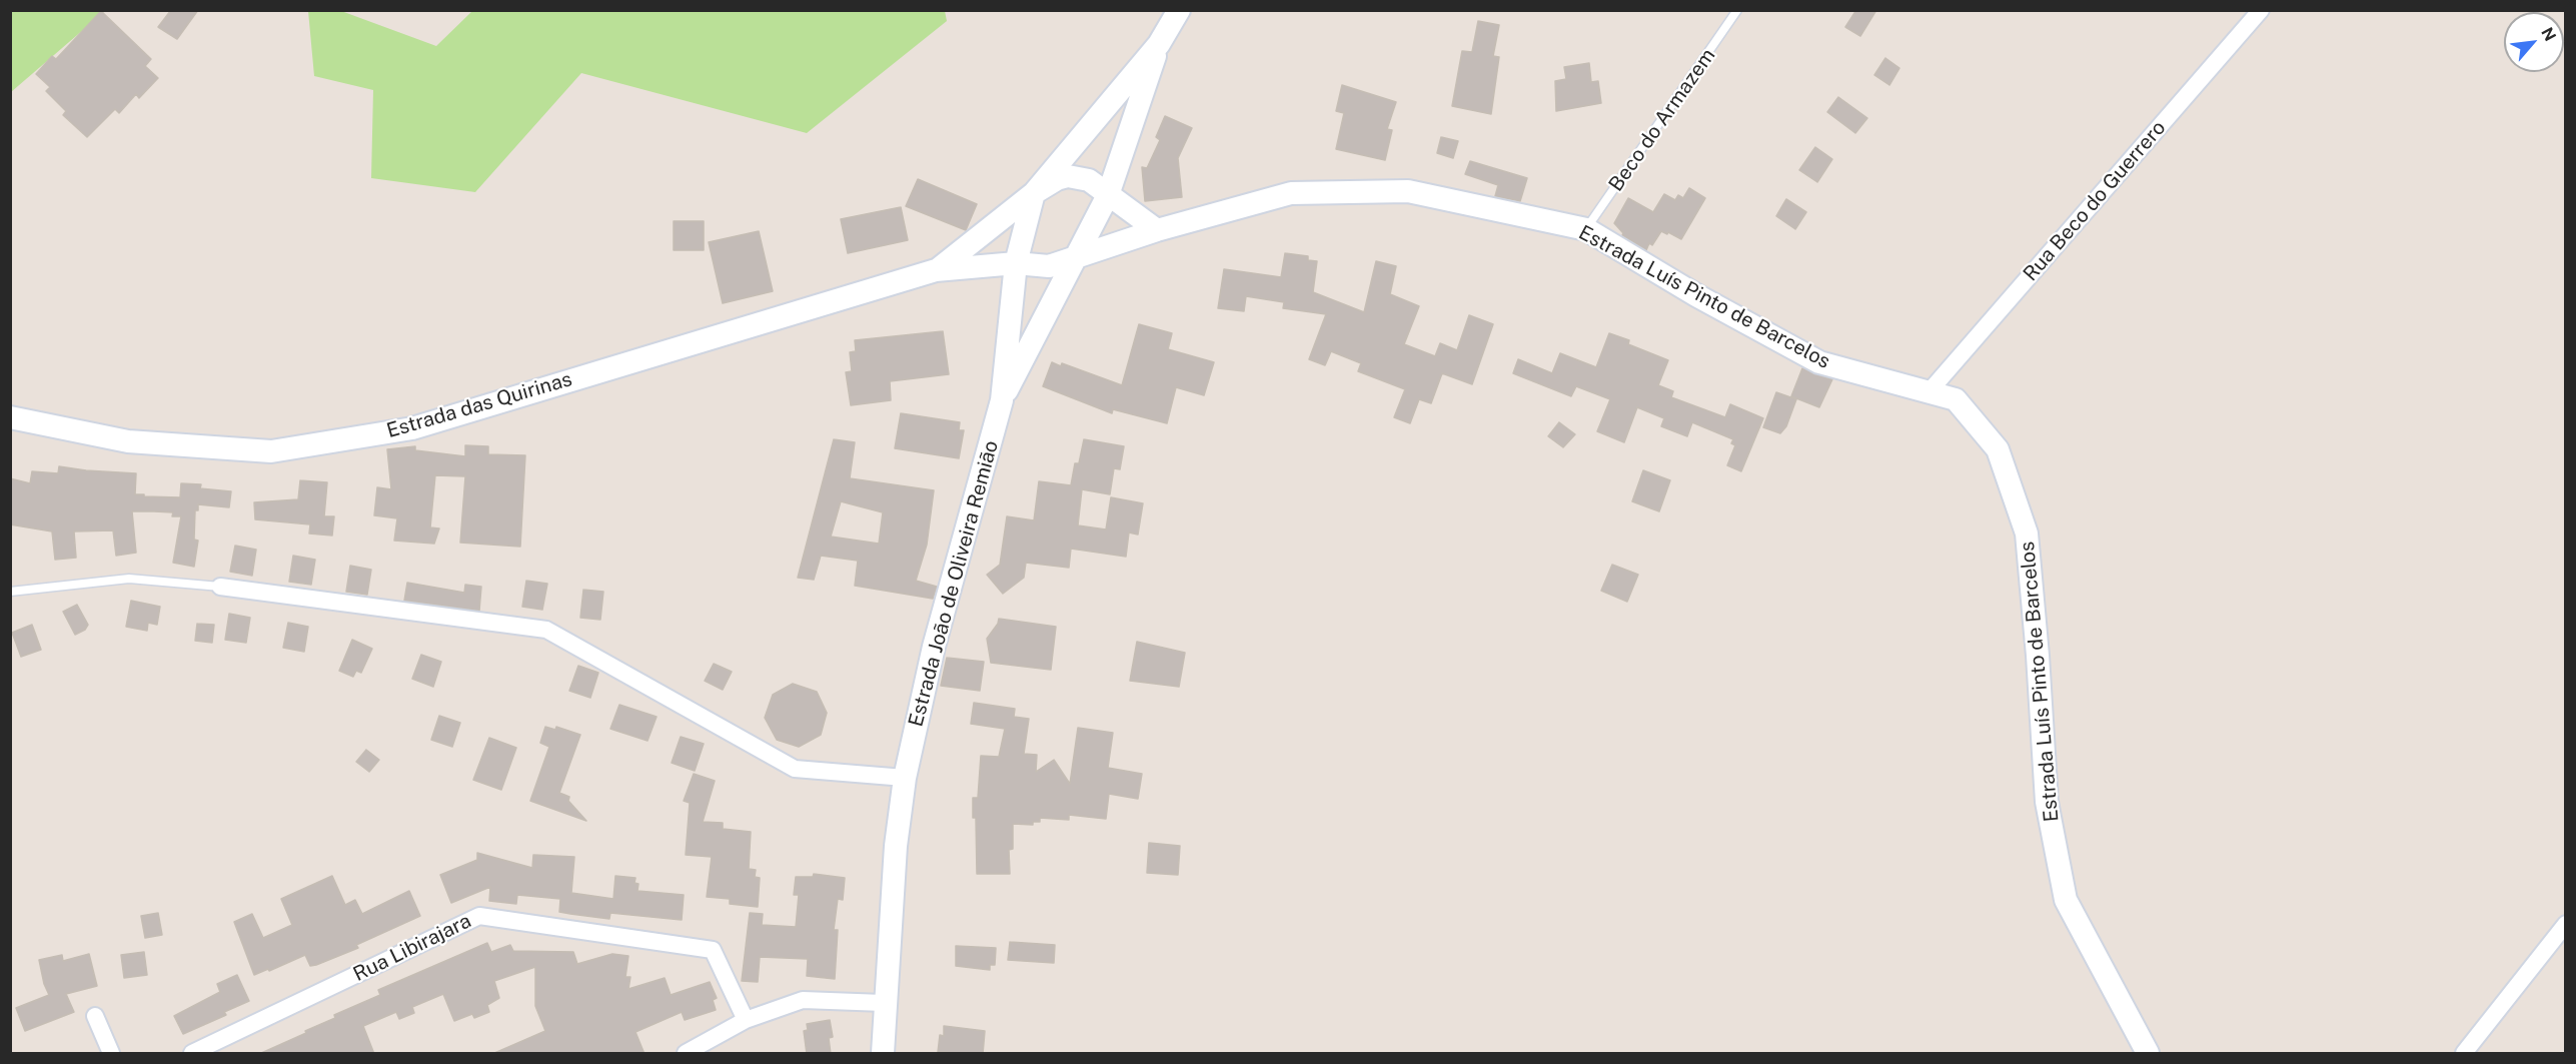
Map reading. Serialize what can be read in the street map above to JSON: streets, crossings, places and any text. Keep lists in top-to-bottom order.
{
  "streets": {
    "street": [
      "Rua Beco do Guerrero",
      "Estrada Luís Pinto de Barcelos",
      "Estrada das Quirinas",
      "Estrada João de Oliveira Remião",
      "Rua Libirajara"
    ],
    "lane": ["Beco do Armazem"]
  },
  "crossings": [
    ["Beco do Armazem", "Estrada Luís Pinto de Barcelos"],
    ["Rua Beco do Guerrero", "Estrada Luís Pinto de Barcelos"],
    ["Estrada Luís Pinto de Barcelos", "Estrada das Quirinas"],
    ["Estrada Luís Pinto de Barcelos", "Estrada João de Oliveira Remião"],
    ["Estrada das Quirinas", "Estrada João de Oliveira Remião"]
  ],
  "north": "top right"
}
